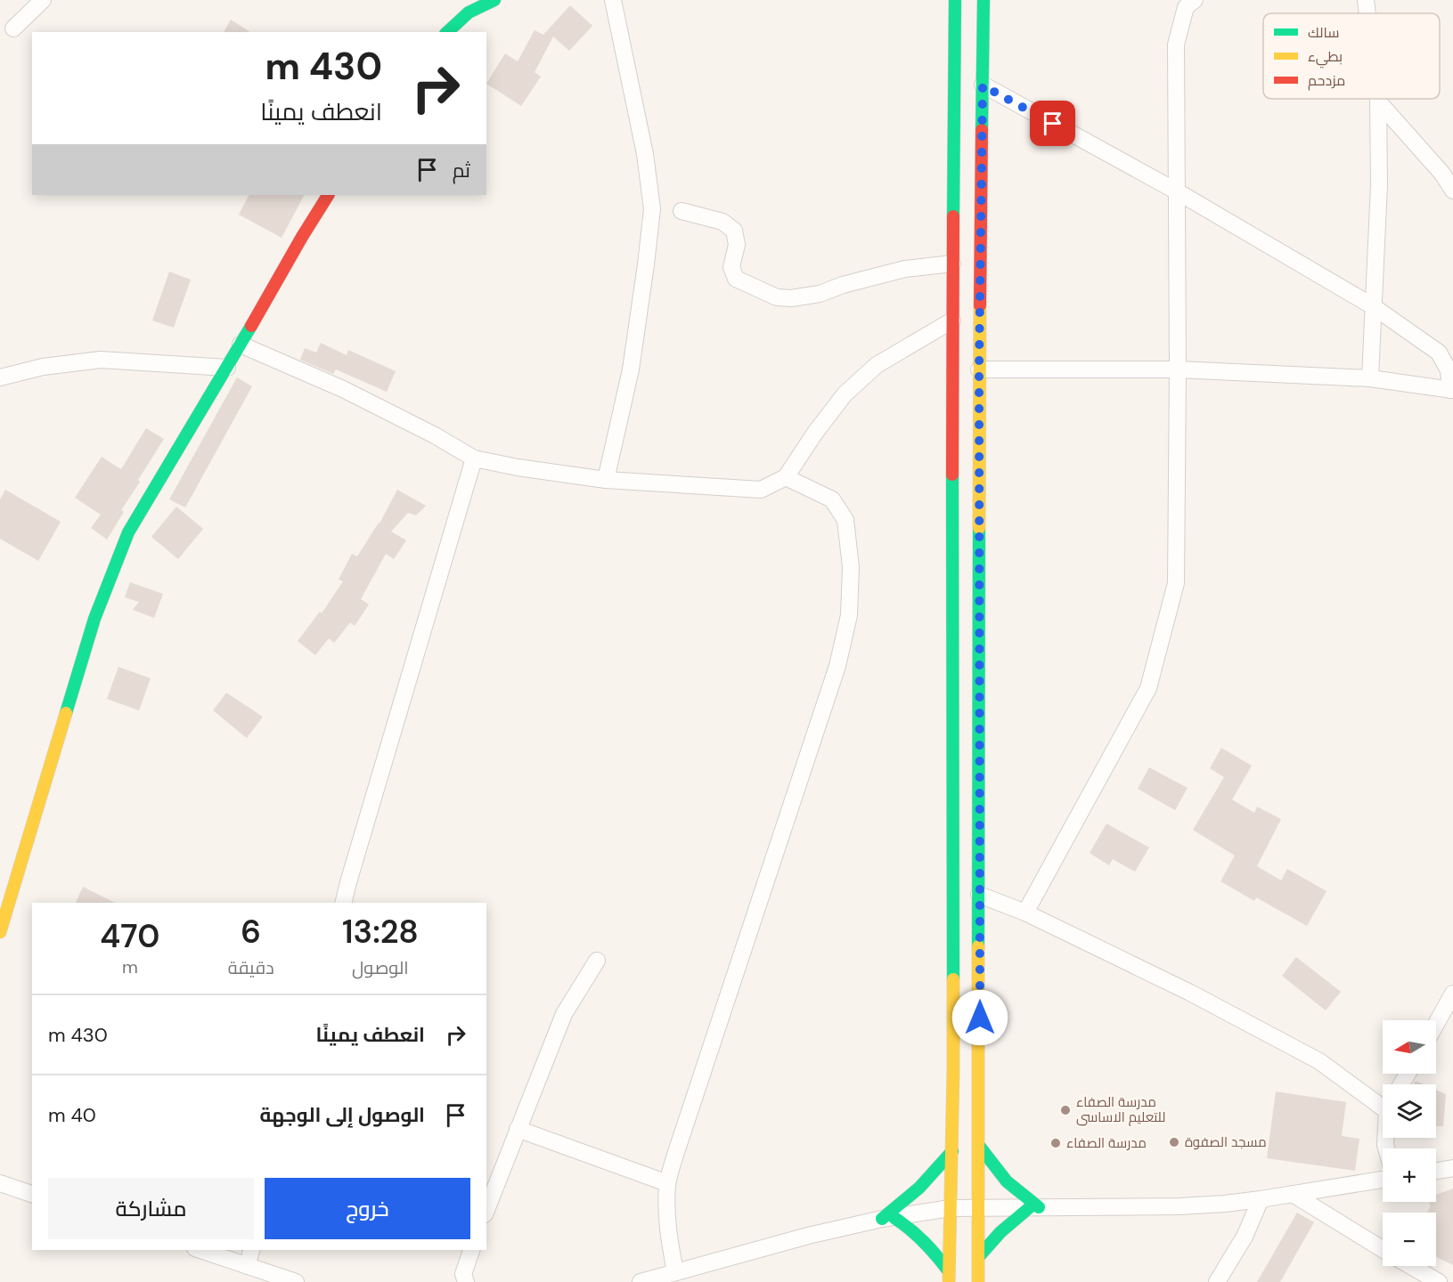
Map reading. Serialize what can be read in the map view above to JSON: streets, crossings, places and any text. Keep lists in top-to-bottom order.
{
  "places": ["مدرسة الصفاء للتعليم الاساسى", "مسجد الصفوة", "مدرسة الصفاء"],
  "legend": ["سالك", "بطيء", "مزدحم"],
  "north": "left",
  "page": {
    "turn": ["430 m", "انعطف يمينًا"],
    "then": "ثم",
    "eta": [
      "13:28",
      "الوصول",
      "6",
      "دقيقة",
      "470",
      "m"
    ],
    "list": [
      {
        "name": "انعطف يمينًا",
        "value": "430 m"
      },
      {
        "name": "الوصول إلى الوجهة",
        "value": "40 m"
      }
    ],
    "map_buttons": ["+", "−"],
    "buttons": ["خروج", "مشاركة"]
  }
}
